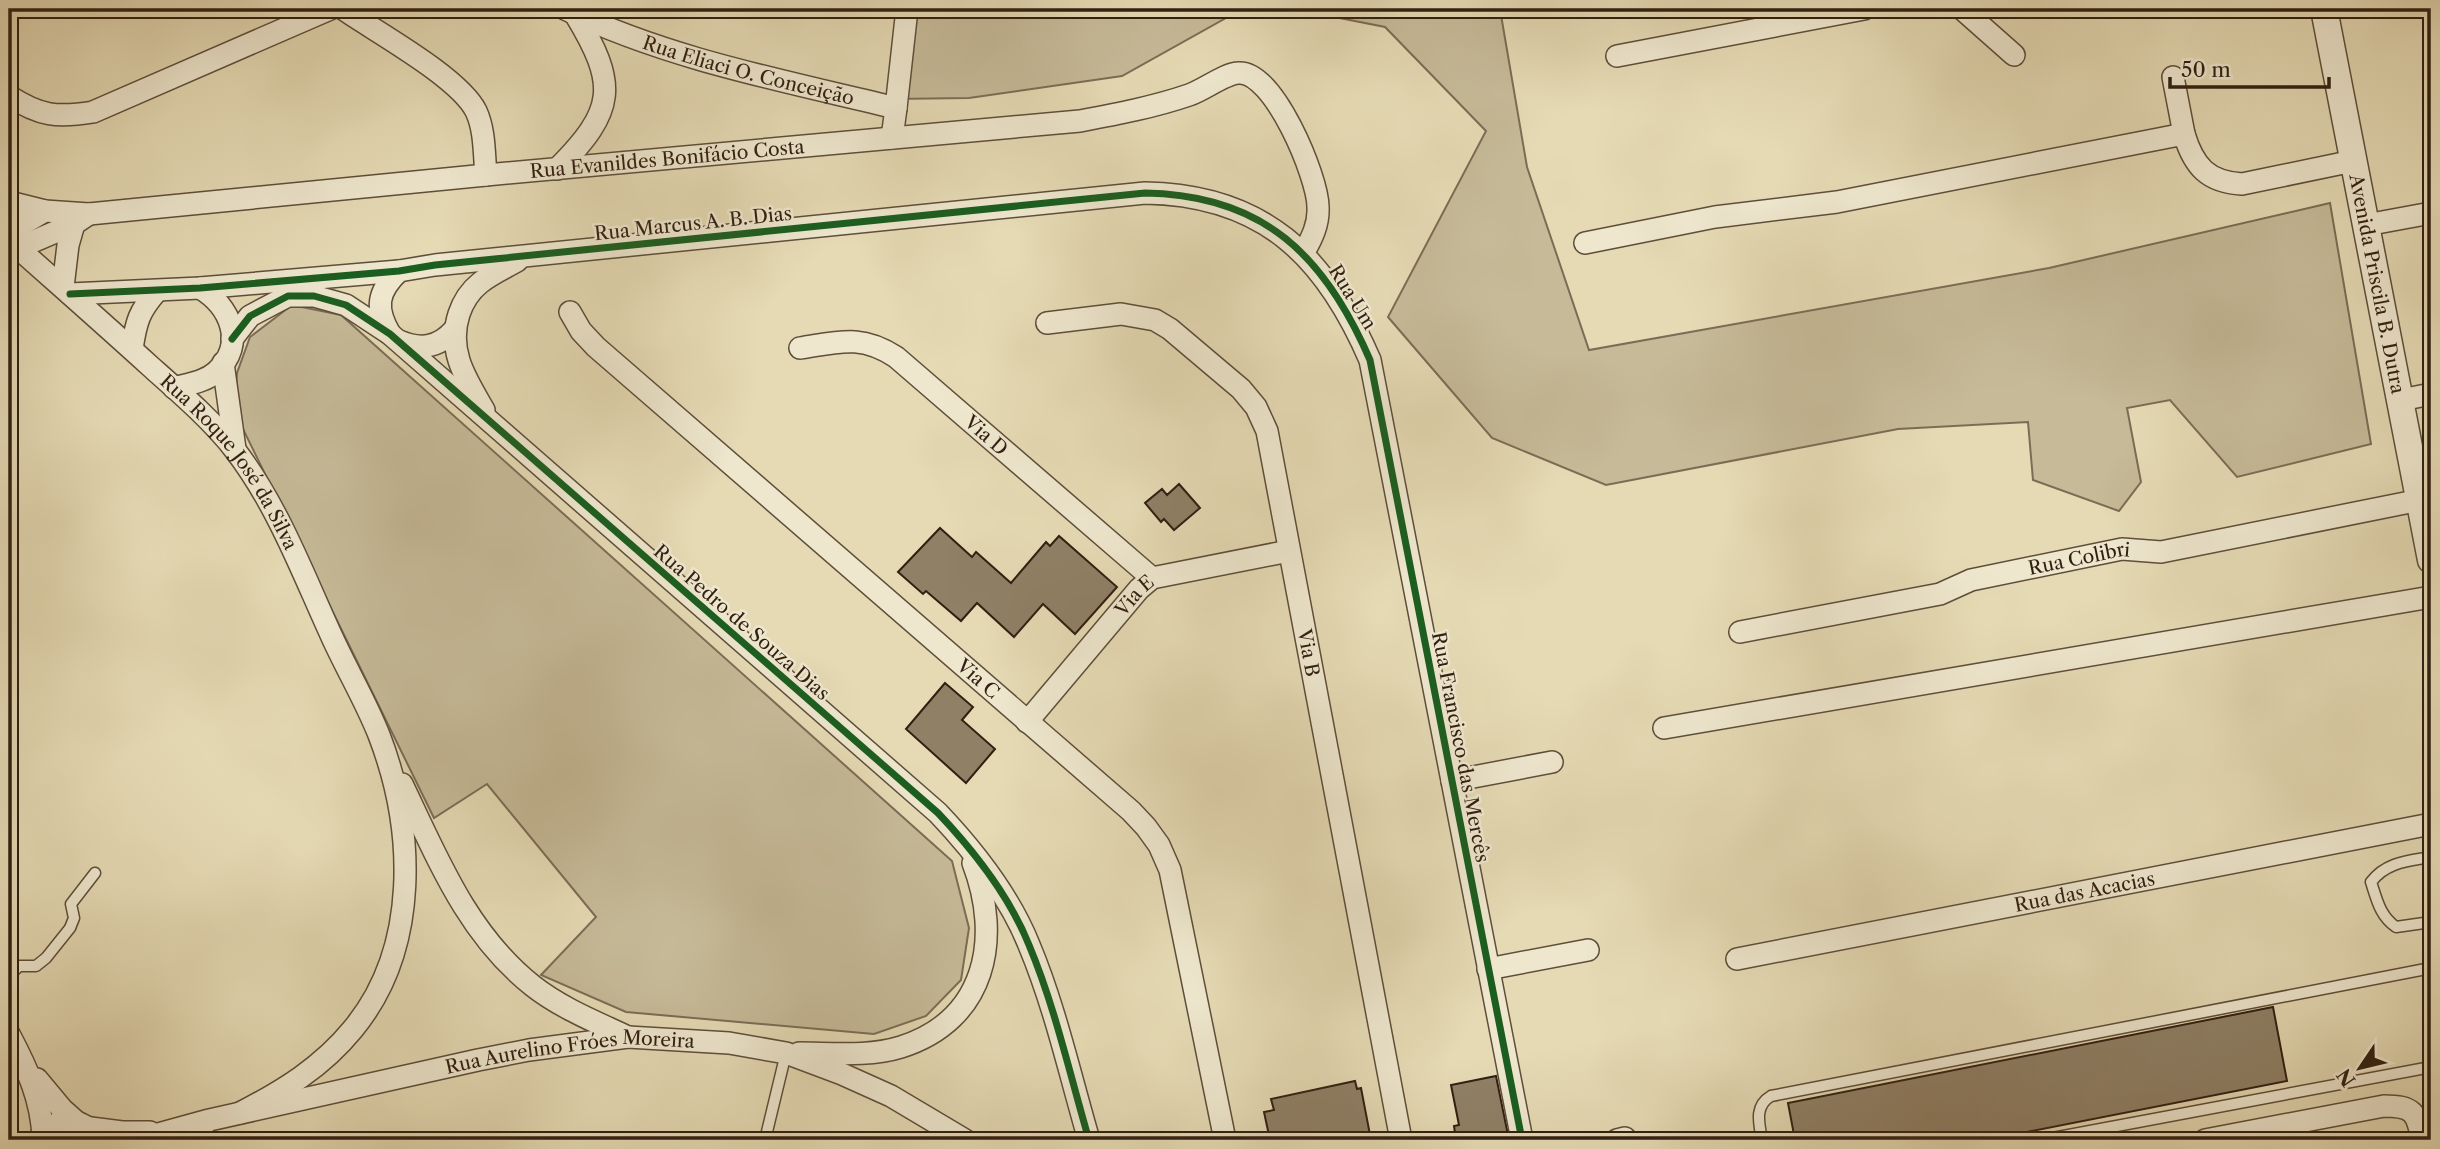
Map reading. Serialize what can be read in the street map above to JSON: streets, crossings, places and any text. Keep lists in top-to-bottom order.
{
  "streets": {
    "street": [
      "Rua Eliaci O. Conceição",
      "Rua Evanildes Bonifácio Costa",
      "Rua Marcus A. B. Dias",
      "Avenida Priscila B. Dutra",
      "Rua Um",
      "Via D",
      "Rua Roque José da Silva",
      "Rua Colibri",
      "Via E",
      "Rua Pedro de Souza Dias",
      "Via B",
      "Via C",
      "Rua Francisco das Mercês",
      "Rua das Acacias",
      "Rua Aurelino Fróes Moreira"
    ]
  },
  "crossings": [
    ["Rua Evanildes Bonifácio Costa", "Rua Marcus A. B. Dias"],
    ["Rua Evanildes Bonifácio Costa", "Rua Um"],
    ["Rua Marcus A. B. Dias", "Rua Um"],
    ["Rua Marcus A. B. Dias", "Rua Roque José da Silva"],
    ["Rua Marcus A. B. Dias", "Rua Pedro de Souza Dias"],
    ["Avenida Priscila B. Dutra", "Rua Colibri"],
    ["Rua Um", "Rua Francisco das Mercês"],
    ["Via D", "Via E"],
    ["Rua Roque José da Silva", "Rua Pedro de Souza Dias"],
    ["Rua Roque José da Silva", "Rua Aurelino Fróes Moreira"],
    ["Via E", "Via B"],
    ["Via E", "Via C"]
  ],
  "scale_bar": "50 m",
  "north": "bottom left"
}
